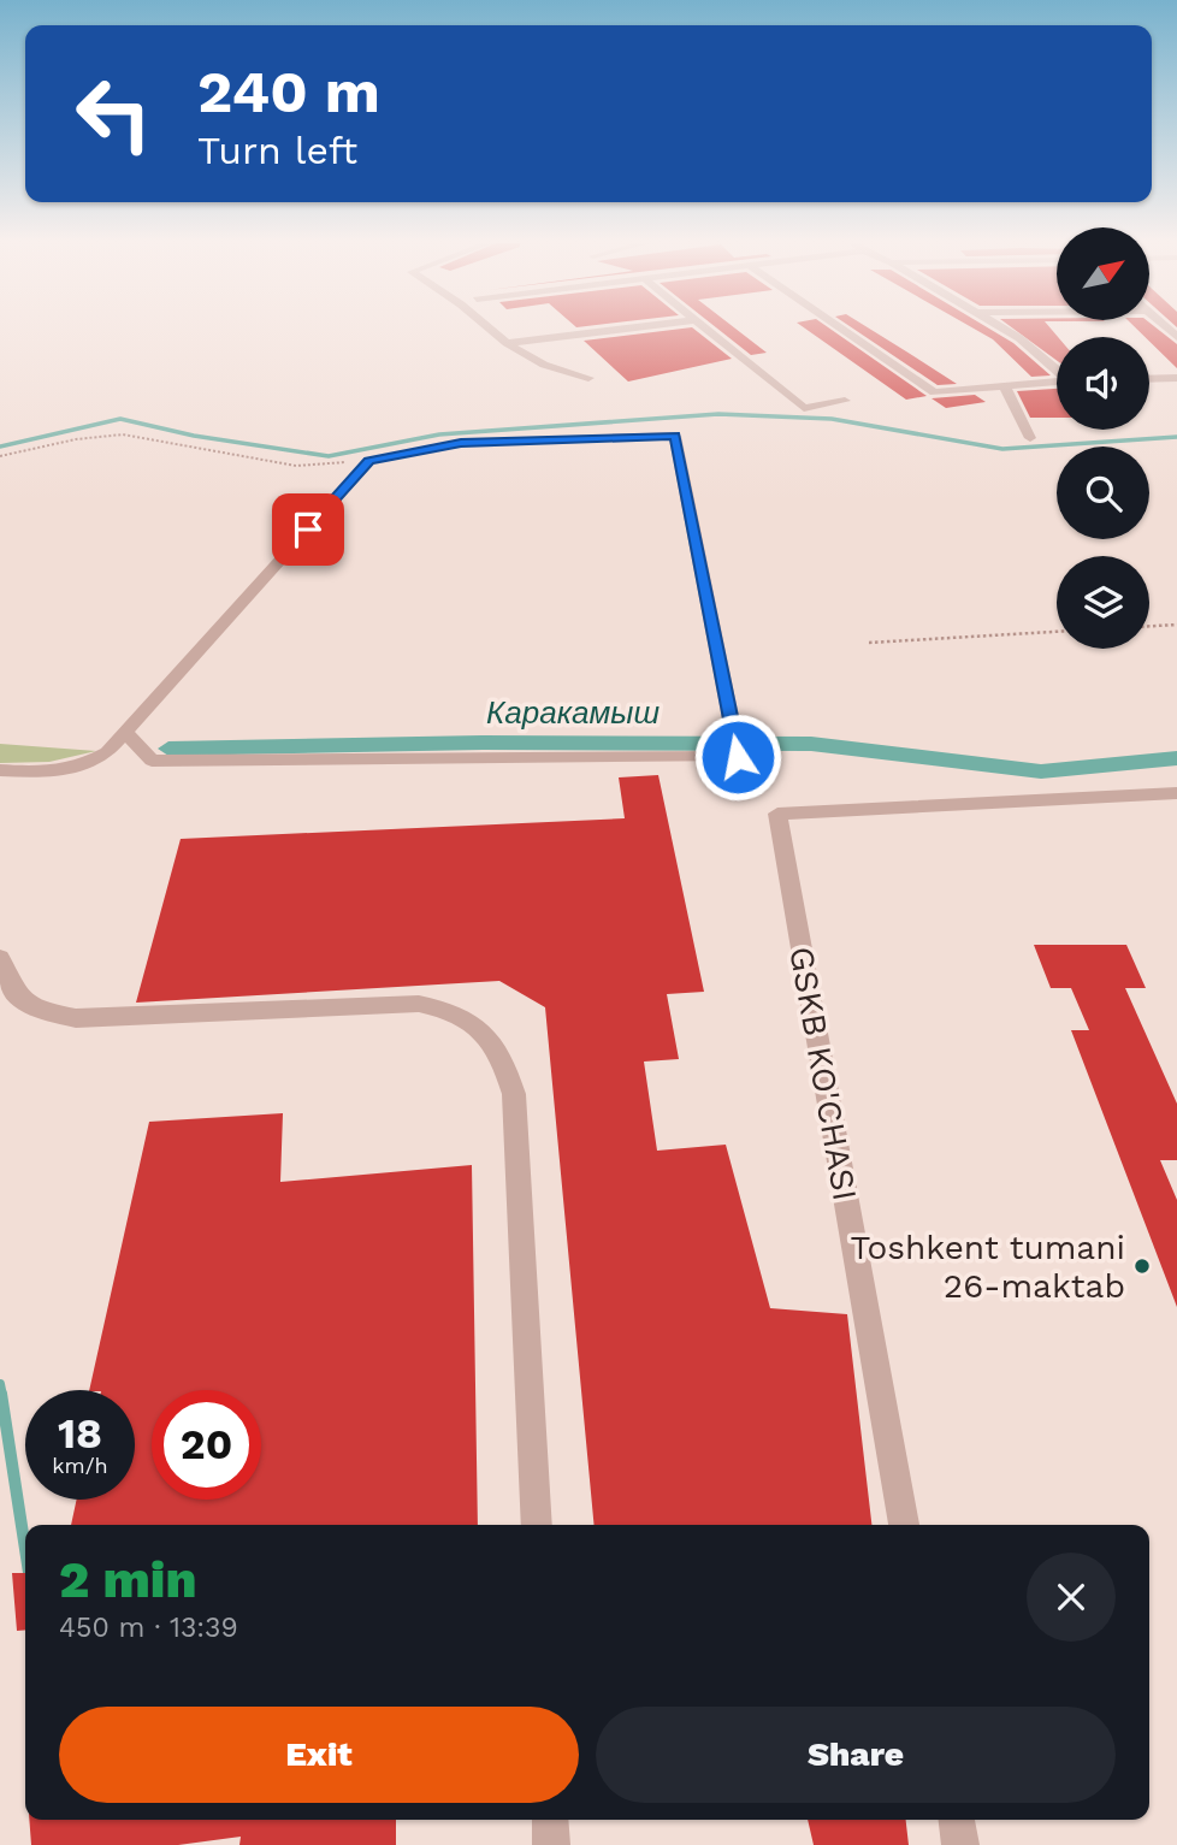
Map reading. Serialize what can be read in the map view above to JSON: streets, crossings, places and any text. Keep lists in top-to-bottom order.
{
  "streets": {
    "street": ["GSKB KO'CHASI"]
  },
  "water": ["Каракамыш"],
  "places": ["Toshkent tumani 26-maktab"],
  "north": "top right",
  "page": {
    "turn": ["240 m", "Turn left"],
    "speed": "18 km/h",
    "limit": "20",
    "heading": ["2 min", "450 m · 13:39"],
    "buttons": ["Exit", "Share"]
  }
}
